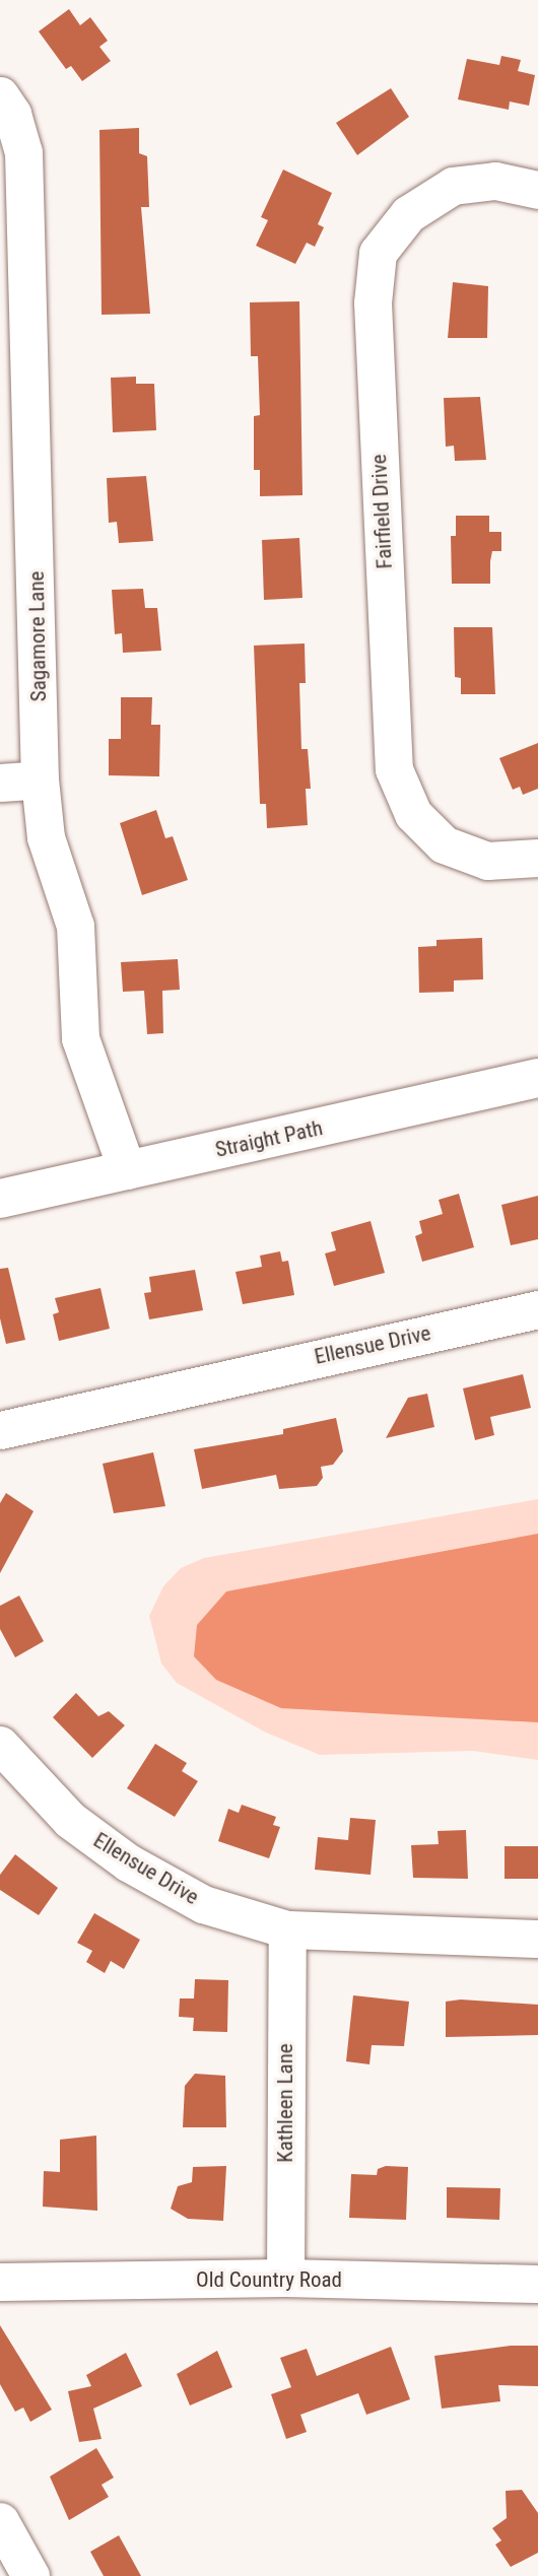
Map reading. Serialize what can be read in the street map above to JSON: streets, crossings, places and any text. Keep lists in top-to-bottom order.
{
  "streets": {
    "main road": ["Straight Path"],
    "street": [
      "Fairfield Drive",
      "Sagamore Lane",
      "Ellensue Drive",
      "Kathleen Lane",
      "Old Country Road"
    ]
  },
  "crossings": [
    ["Sagamore Lane", "Straight Path"],
    ["Ellensue Drive", "Kathleen Lane"],
    ["Kathleen Lane", "Old Country Road"]
  ]
}
